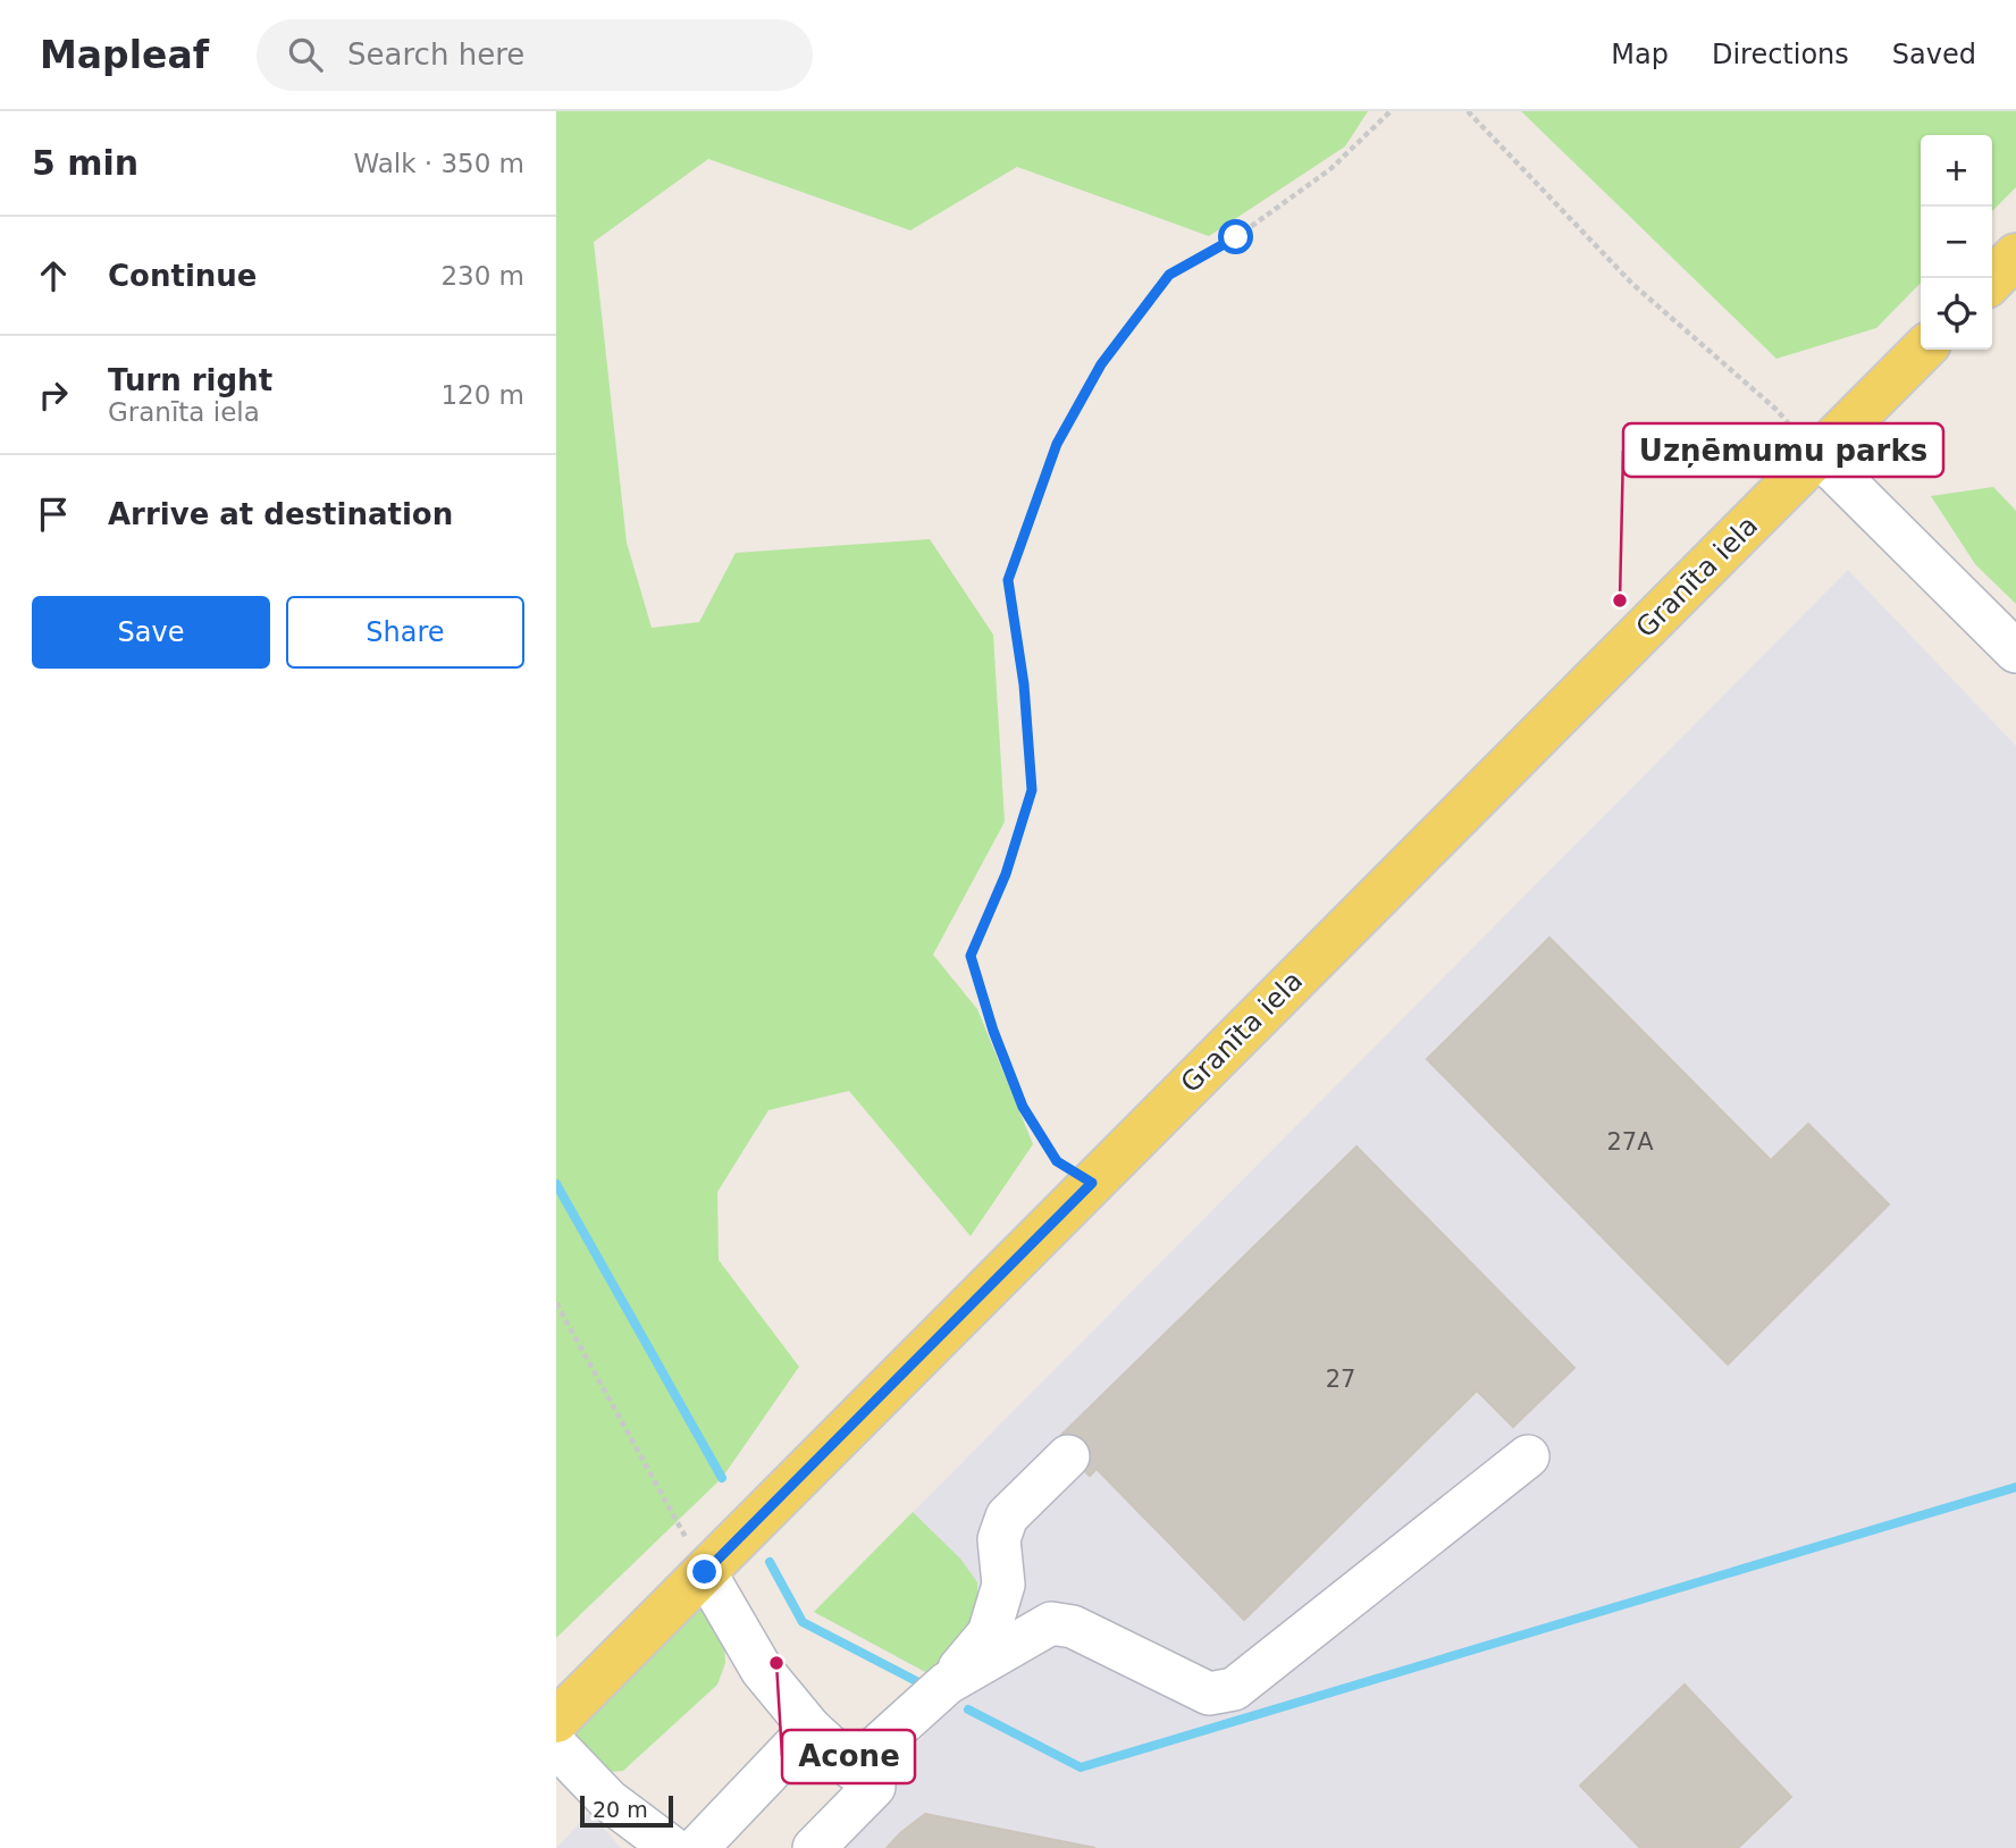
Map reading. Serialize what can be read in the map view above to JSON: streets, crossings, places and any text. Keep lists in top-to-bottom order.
{
  "streets": {
    "main road": ["Granīta iela"]
  },
  "places": ["Uzņēmumu parks", "Acone"],
  "house_numbers": ["27A", "27"],
  "scale_bar": "20 m",
  "page": {
    "header": "Mapleaf",
    "search": "Search here",
    "nav": ["Map", "Directions", "Saved"],
    "heading": ["5 min", "Walk · 350 m"],
    "map_buttons": ["+", "−"],
    "list": [
      ["Continue", "230 m"],
      ["Turn right", "Granīta iela", "120 m"],
      "Arrive at destination"
    ],
    "buttons": ["Save", "Share"],
    "scale": "20 m"
  }
}
